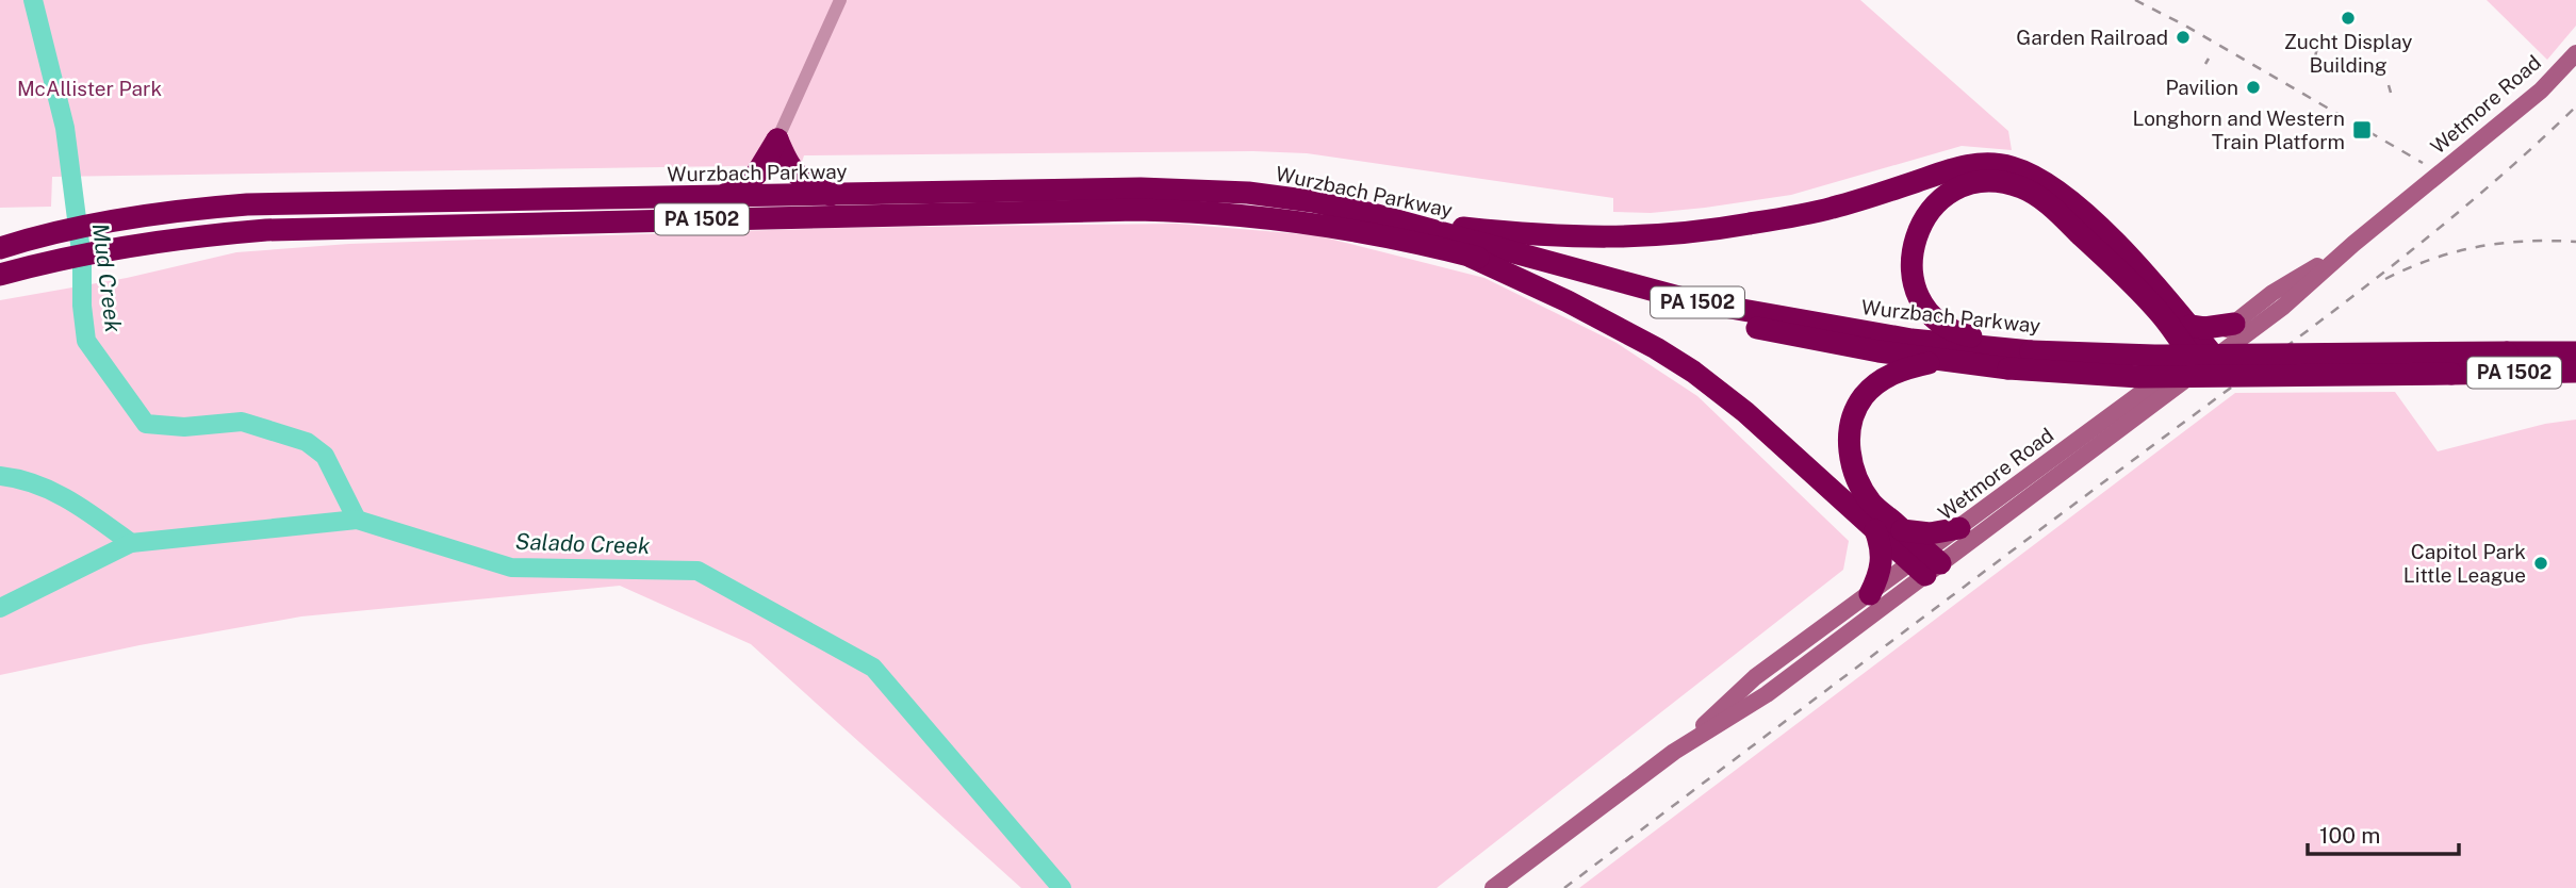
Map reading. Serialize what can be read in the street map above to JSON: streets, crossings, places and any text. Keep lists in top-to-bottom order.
{
  "streets": {
    "highway": ["Wurzbach Parkway", "PA 1502"],
    "main road": ["Wetmore Road"]
  },
  "water": ["Mud Creek", "Salado Creek"],
  "parks": ["McAllister Park"],
  "places": {
    "other": [
      "Zucht Display Building",
      "Garden Railroad",
      "Pavilion",
      "Capitol Park Little League"
    ],
    "transit": ["Longhorn and Western Train Platform"]
  },
  "scale_bar": "100 m"
}
